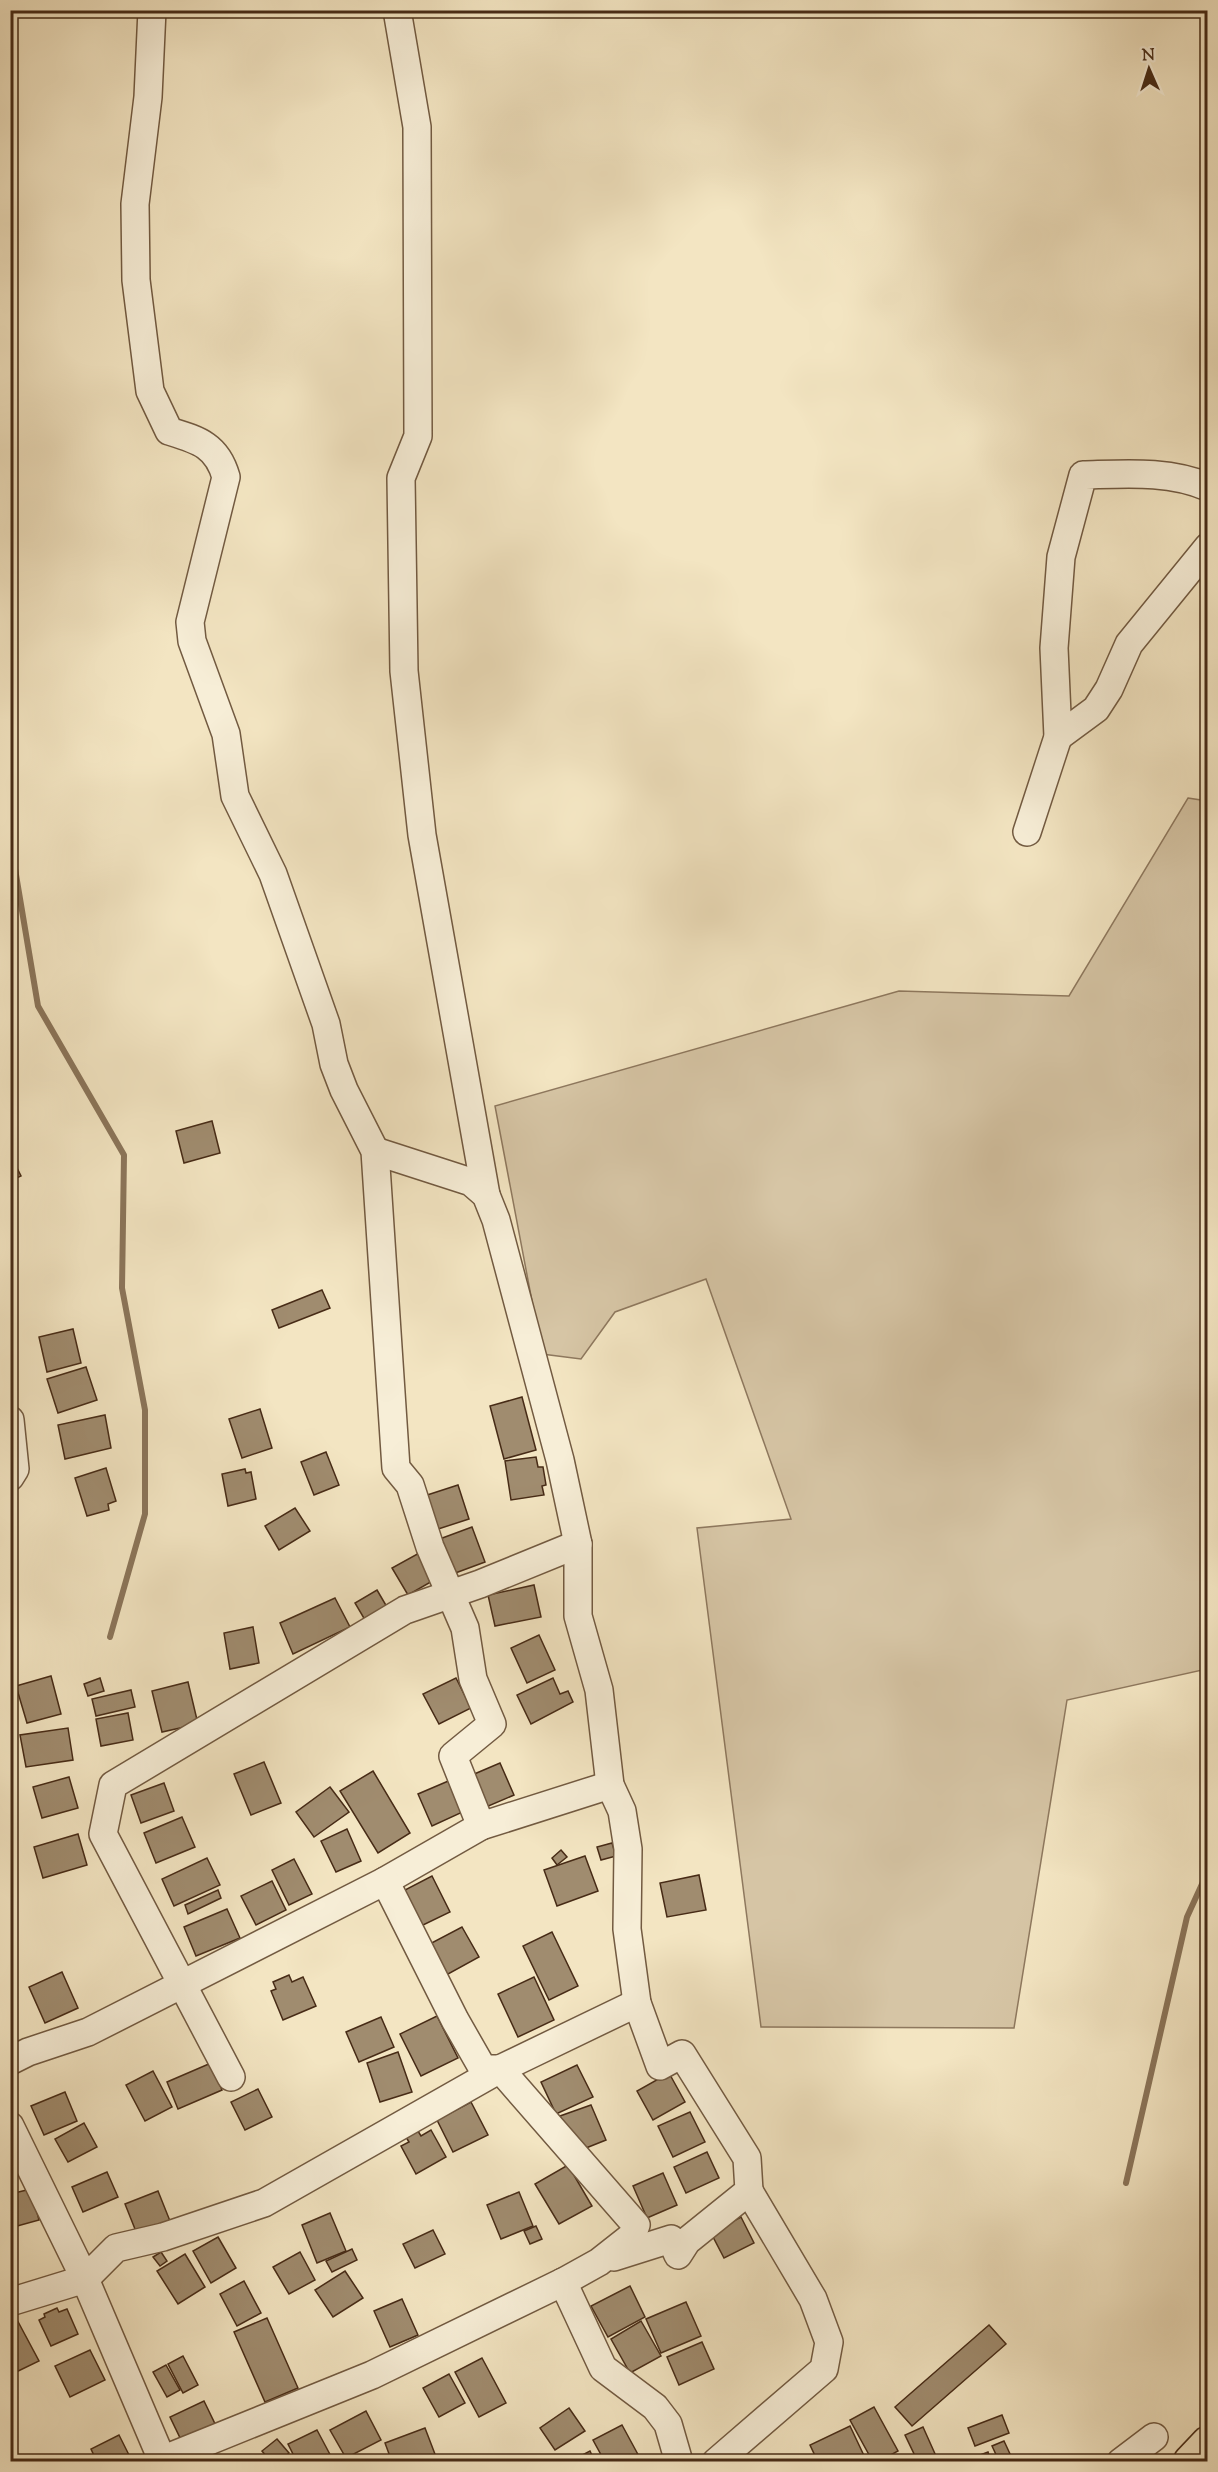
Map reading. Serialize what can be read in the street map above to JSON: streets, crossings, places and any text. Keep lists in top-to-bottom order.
{
  "north": "top"
}
